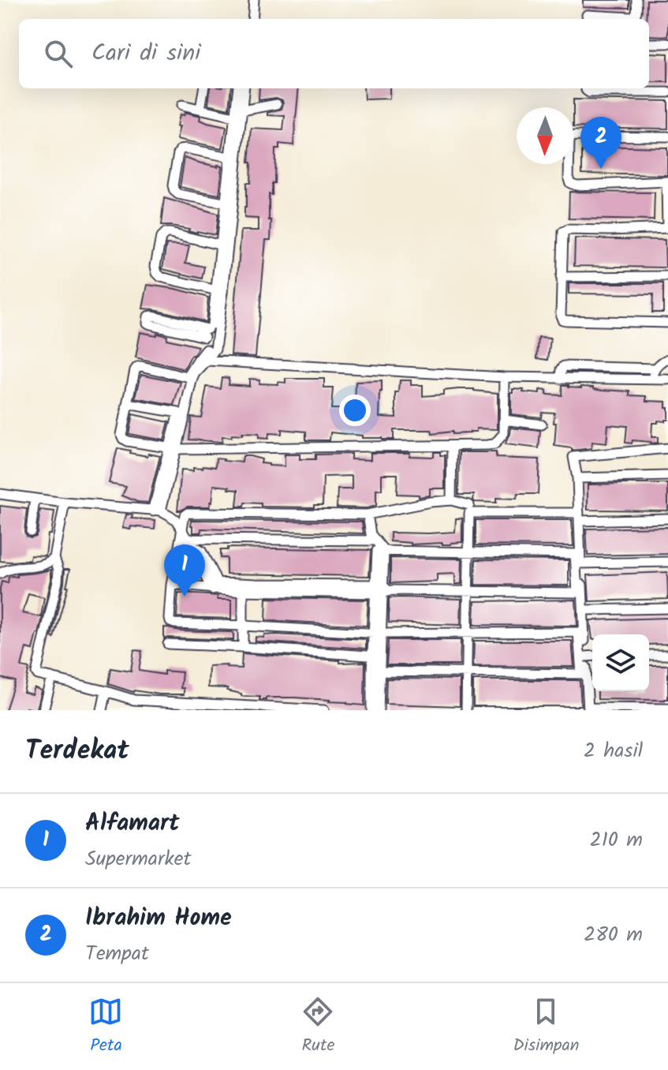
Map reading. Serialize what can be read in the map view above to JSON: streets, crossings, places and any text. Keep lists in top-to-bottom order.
{
  "north": "bottom",
  "page": {
    "search": "Cari di sini",
    "pins": ["2", "1"],
    "heading": ["Terdekat", "2 hasil"],
    "list": [
      {
        "mark": "1",
        "name": "Alfamart",
        "note": "Supermarket",
        "value": "210 m"
      },
      {
        "mark": "2",
        "name": "Ibrahim Home",
        "note": "Tempat",
        "value": "280 m"
      }
    ],
    "nav": ["Peta", "Rute", "Disimpan"]
  }
}
